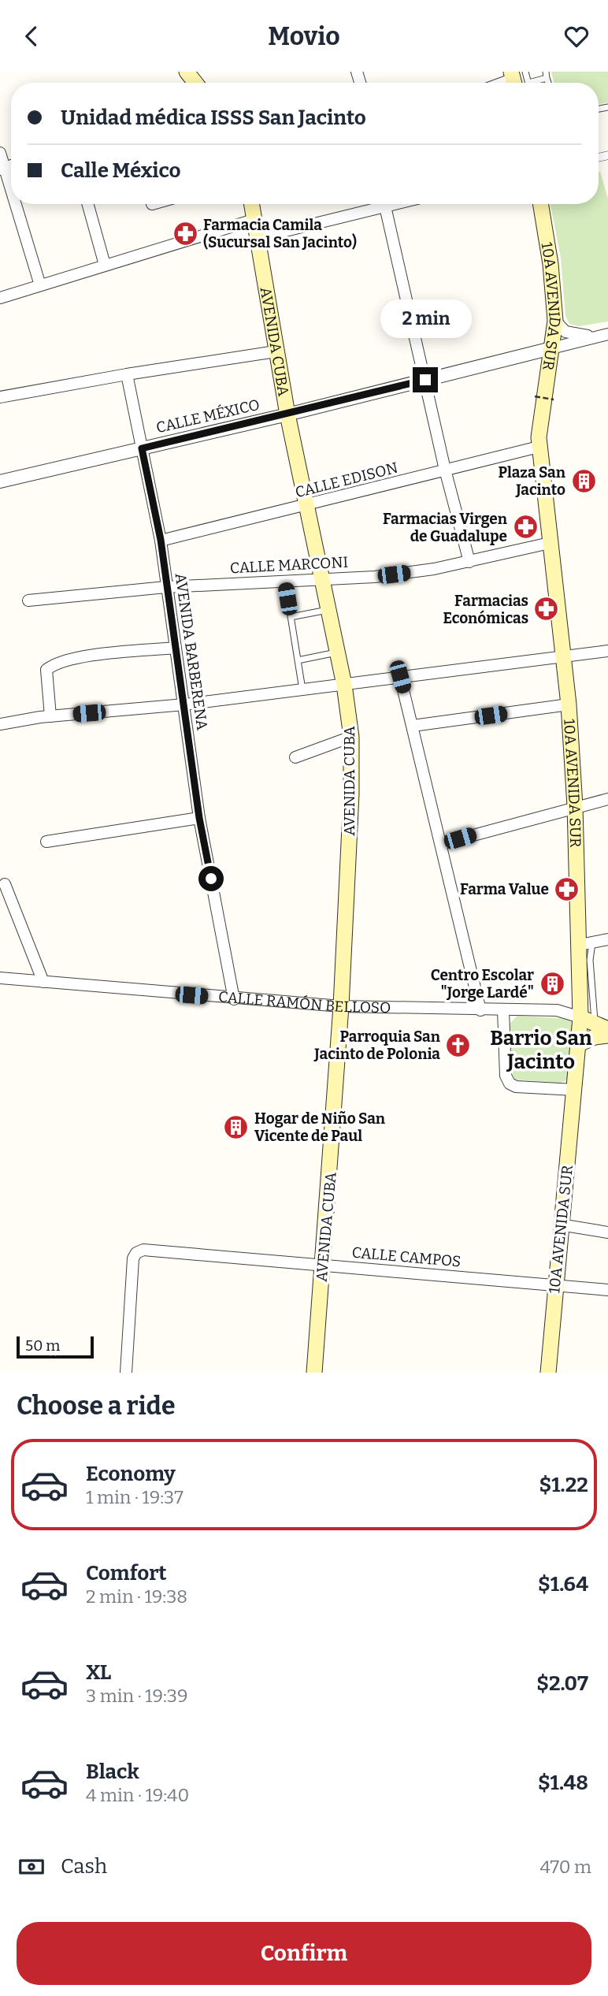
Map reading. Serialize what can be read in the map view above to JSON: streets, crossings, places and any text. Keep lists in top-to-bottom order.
{
  "streets": {
    "main road": ["10A AVENIDA SUR", "AVENIDA CUBA", "CALLE RAMÓN BELLOSO"],
    "street": [
      "CALLE MÉXICO",
      "CALLE EDISON",
      "CALLE MARCONI",
      "AVENIDA BARBERENA",
      "CALLE CAMPOS"
    ]
  },
  "crossings": [
    ["10A AVENIDA SUR", "CALLE MÉXICO"],
    ["10A AVENIDA SUR", "CALLE EDISON"],
    ["10A AVENIDA SUR", "CALLE MARCONI"],
    ["10A AVENIDA SUR", "CALLE RAMÓN BELLOSO"],
    ["10A AVENIDA SUR", "CALLE CAMPOS"],
    ["AVENIDA CUBA", "CALLE MÉXICO"],
    ["AVENIDA CUBA", "CALLE EDISON"],
    ["AVENIDA CUBA", "CALLE MARCONI"],
    ["AVENIDA CUBA", "CALLE RAMÓN BELLOSO"],
    ["AVENIDA CUBA", "CALLE CAMPOS"],
    ["CALLE MÉXICO", "AVENIDA BARBERENA"],
    ["CALLE EDISON", "AVENIDA BARBERENA"],
    ["CALLE MARCONI", "AVENIDA BARBERENA"],
    ["AVENIDA BARBERENA", "CALLE RAMÓN BELLOSO"]
  ],
  "districts": ["Barrio San Jacinto"],
  "places": {
    "pharmacy": [
      "Farmacia Camila (Sucursal San Jacinto)",
      "Farmacias Virgen de Guadalupe",
      "Farmacias Económicas",
      "Farma Value"
    ],
    "building": ["Plaza San Jacinto", "Centro Escolar \"Jorge Lardé\"", "Hogar de Niño San Vicente de Paul"],
    "church": ["Parroquia San Jacinto de Polonia"]
  },
  "scale_bar": "50 m",
  "page": {
    "header": "Movio",
    "banner": ["Unidad médica ISSS San Jacinto", "Calle México"],
    "bubble": "2 min",
    "scale": "50 m",
    "heading": "Choose a ride",
    "list": [
      {
        "name": "Economy",
        "note": "1 min · 19:37",
        "value": "$1.22"
      },
      {
        "name": "Comfort",
        "note": "2 min · 19:38",
        "value": "$1.64"
      },
      {
        "name": "XL",
        "note": "3 min · 19:39",
        "value": "$2.07"
      },
      {
        "name": "Black",
        "note": "4 min · 19:40",
        "value": "$1.48"
      }
    ],
    "pay": ["Cash", "470 m"],
    "buttons": "Confirm"
  }
}
